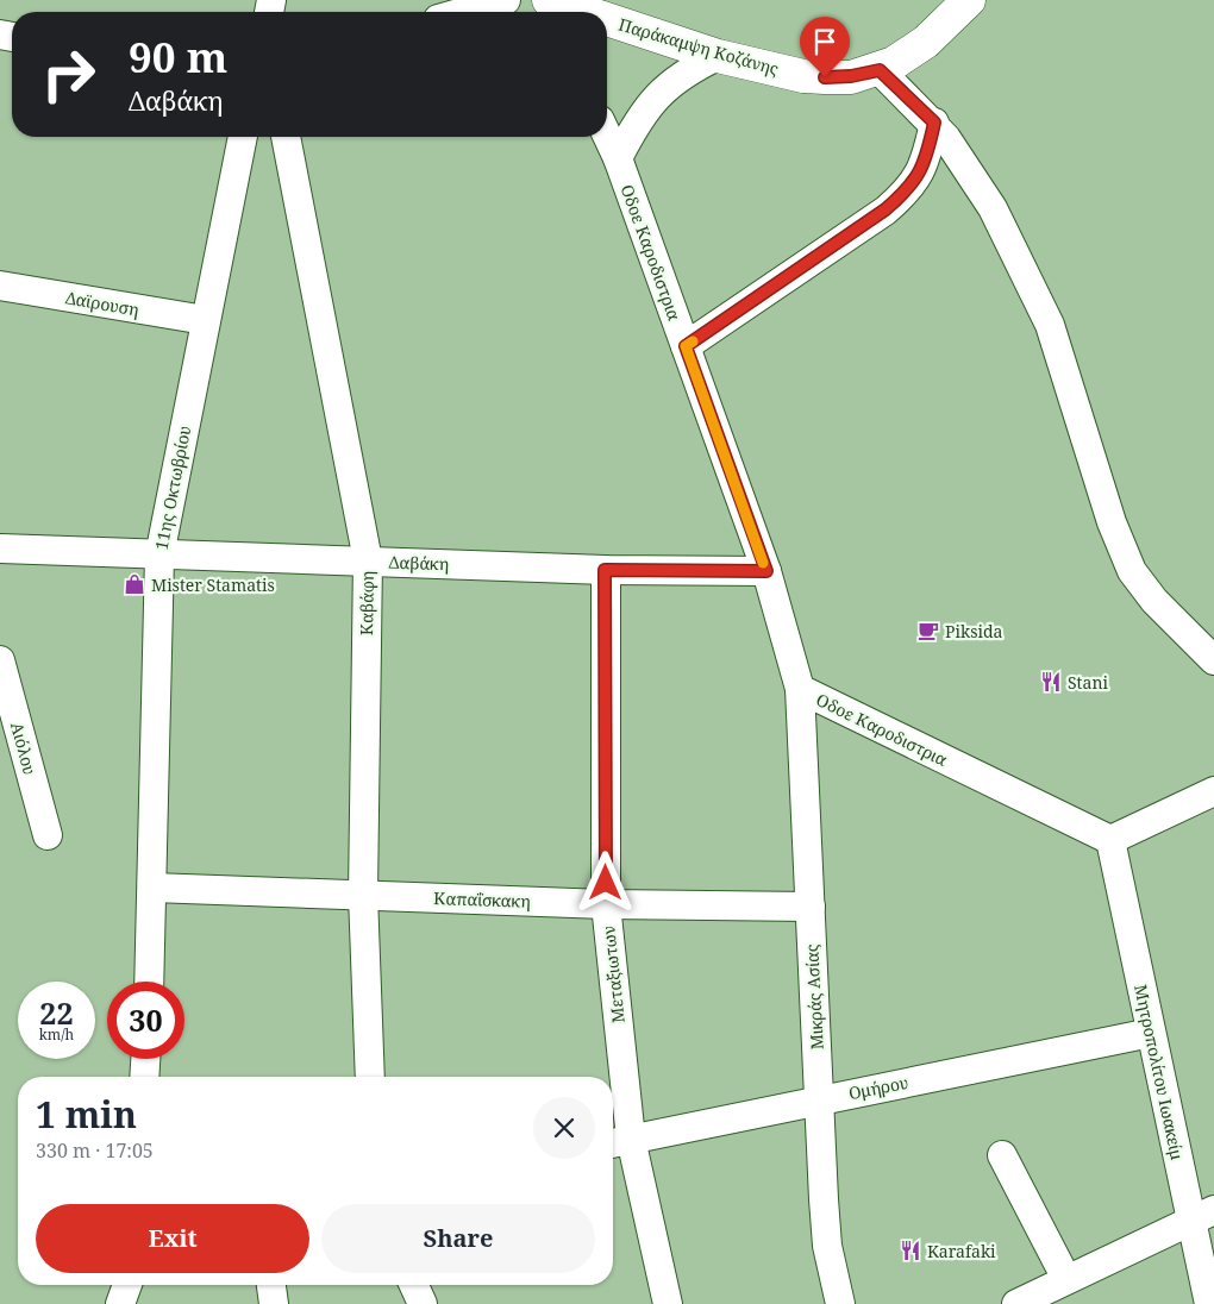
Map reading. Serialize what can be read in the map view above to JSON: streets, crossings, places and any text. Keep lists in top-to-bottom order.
{
  "streets": {
    "main road": ["Παράκαμψη Κοζάνης"],
    "street": [
      "Oδοε Καροδιστρια",
      "Δαϊρουση",
      "11ης Οκτωβρίου",
      "Δαβάκη",
      "Καβάφη",
      "Αιόλου",
      "Καπαΐσκακη",
      "Μεταξιωτων",
      "Μικράς Ασίας",
      "Μητροπολίτου Ιωακείμ",
      "Ομήρου"
    ]
  },
  "crossings": [
    ["Oδοε Καροδιστρια", "Δαβάκη"],
    ["Oδοε Καροδιστρια", "Μικράς Ασίας"],
    ["Oδοε Καροδιστρια", "Μητροπολίτου Ιωακείμ"],
    ["Δαϊρουση", "11ης Οκτωβρίου"],
    ["11ης Οκτωβρίου", "Δαβάκη"],
    ["11ης Οκτωβρίου", "Καπαΐσκακη"],
    ["Δαβάκη", "Καβάφη"],
    ["Δαβάκη", "Μεταξιωτων"],
    ["Καβάφη", "Καπαΐσκακη"],
    ["Καπαΐσκακη", "Μεταξιωτων"],
    ["Καπαΐσκακη", "Μικράς Ασίας"],
    ["Μεταξιωτων", "Ομήρου"],
    ["Μικράς Ασίας", "Ομήρου"],
    ["Μητροπολίτου Ιωακείμ", "Ομήρου"]
  ],
  "places": {
    "shop": ["Mister Stamatis"],
    "cafe": ["Piksida"],
    "restaurant": ["Stani", "Karafaki"]
  },
  "page": {
    "turn": ["90 m", "Δαβάκη"],
    "speed": "22 km/h",
    "limit": "30",
    "heading": ["1 min", "330 m · 17:05"],
    "buttons": ["Exit", "Share"]
  }
}
